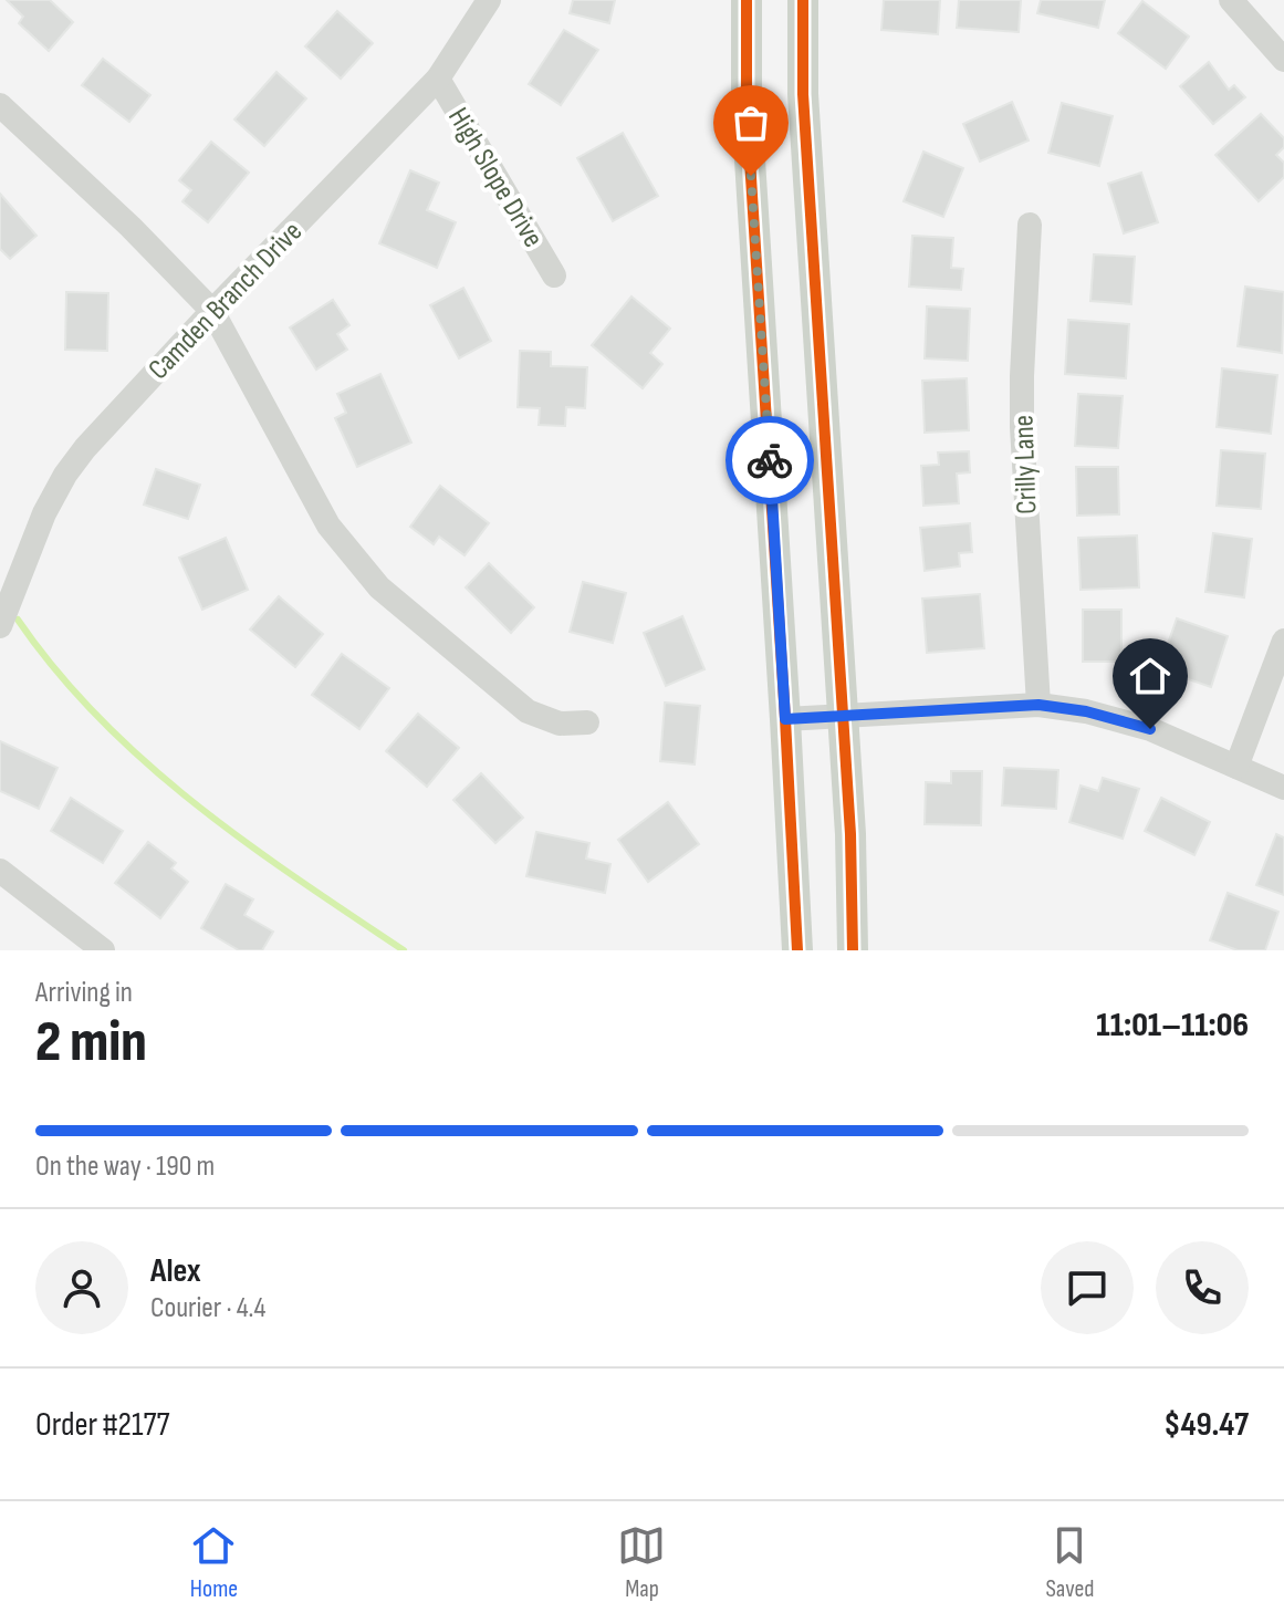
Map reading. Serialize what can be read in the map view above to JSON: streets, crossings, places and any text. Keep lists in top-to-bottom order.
{
  "streets": {
    "street": ["High Slope Drive", "Camden Branch Drive", "Crilly Lane"]
  },
  "crossings": [
    ["High Slope Drive", "Camden Branch Drive"]
  ],
  "page": {
    "heading": ["2 min", "Arriving in", "11:01–11:06"],
    "panel": [
      "Alex",
      "Courier · 4.4",
      "Order #2177",
      "$49.47"
    ],
    "bar": "On the way · 190 m",
    "tabs": ["Home", "Map", "Saved"]
  }
}
